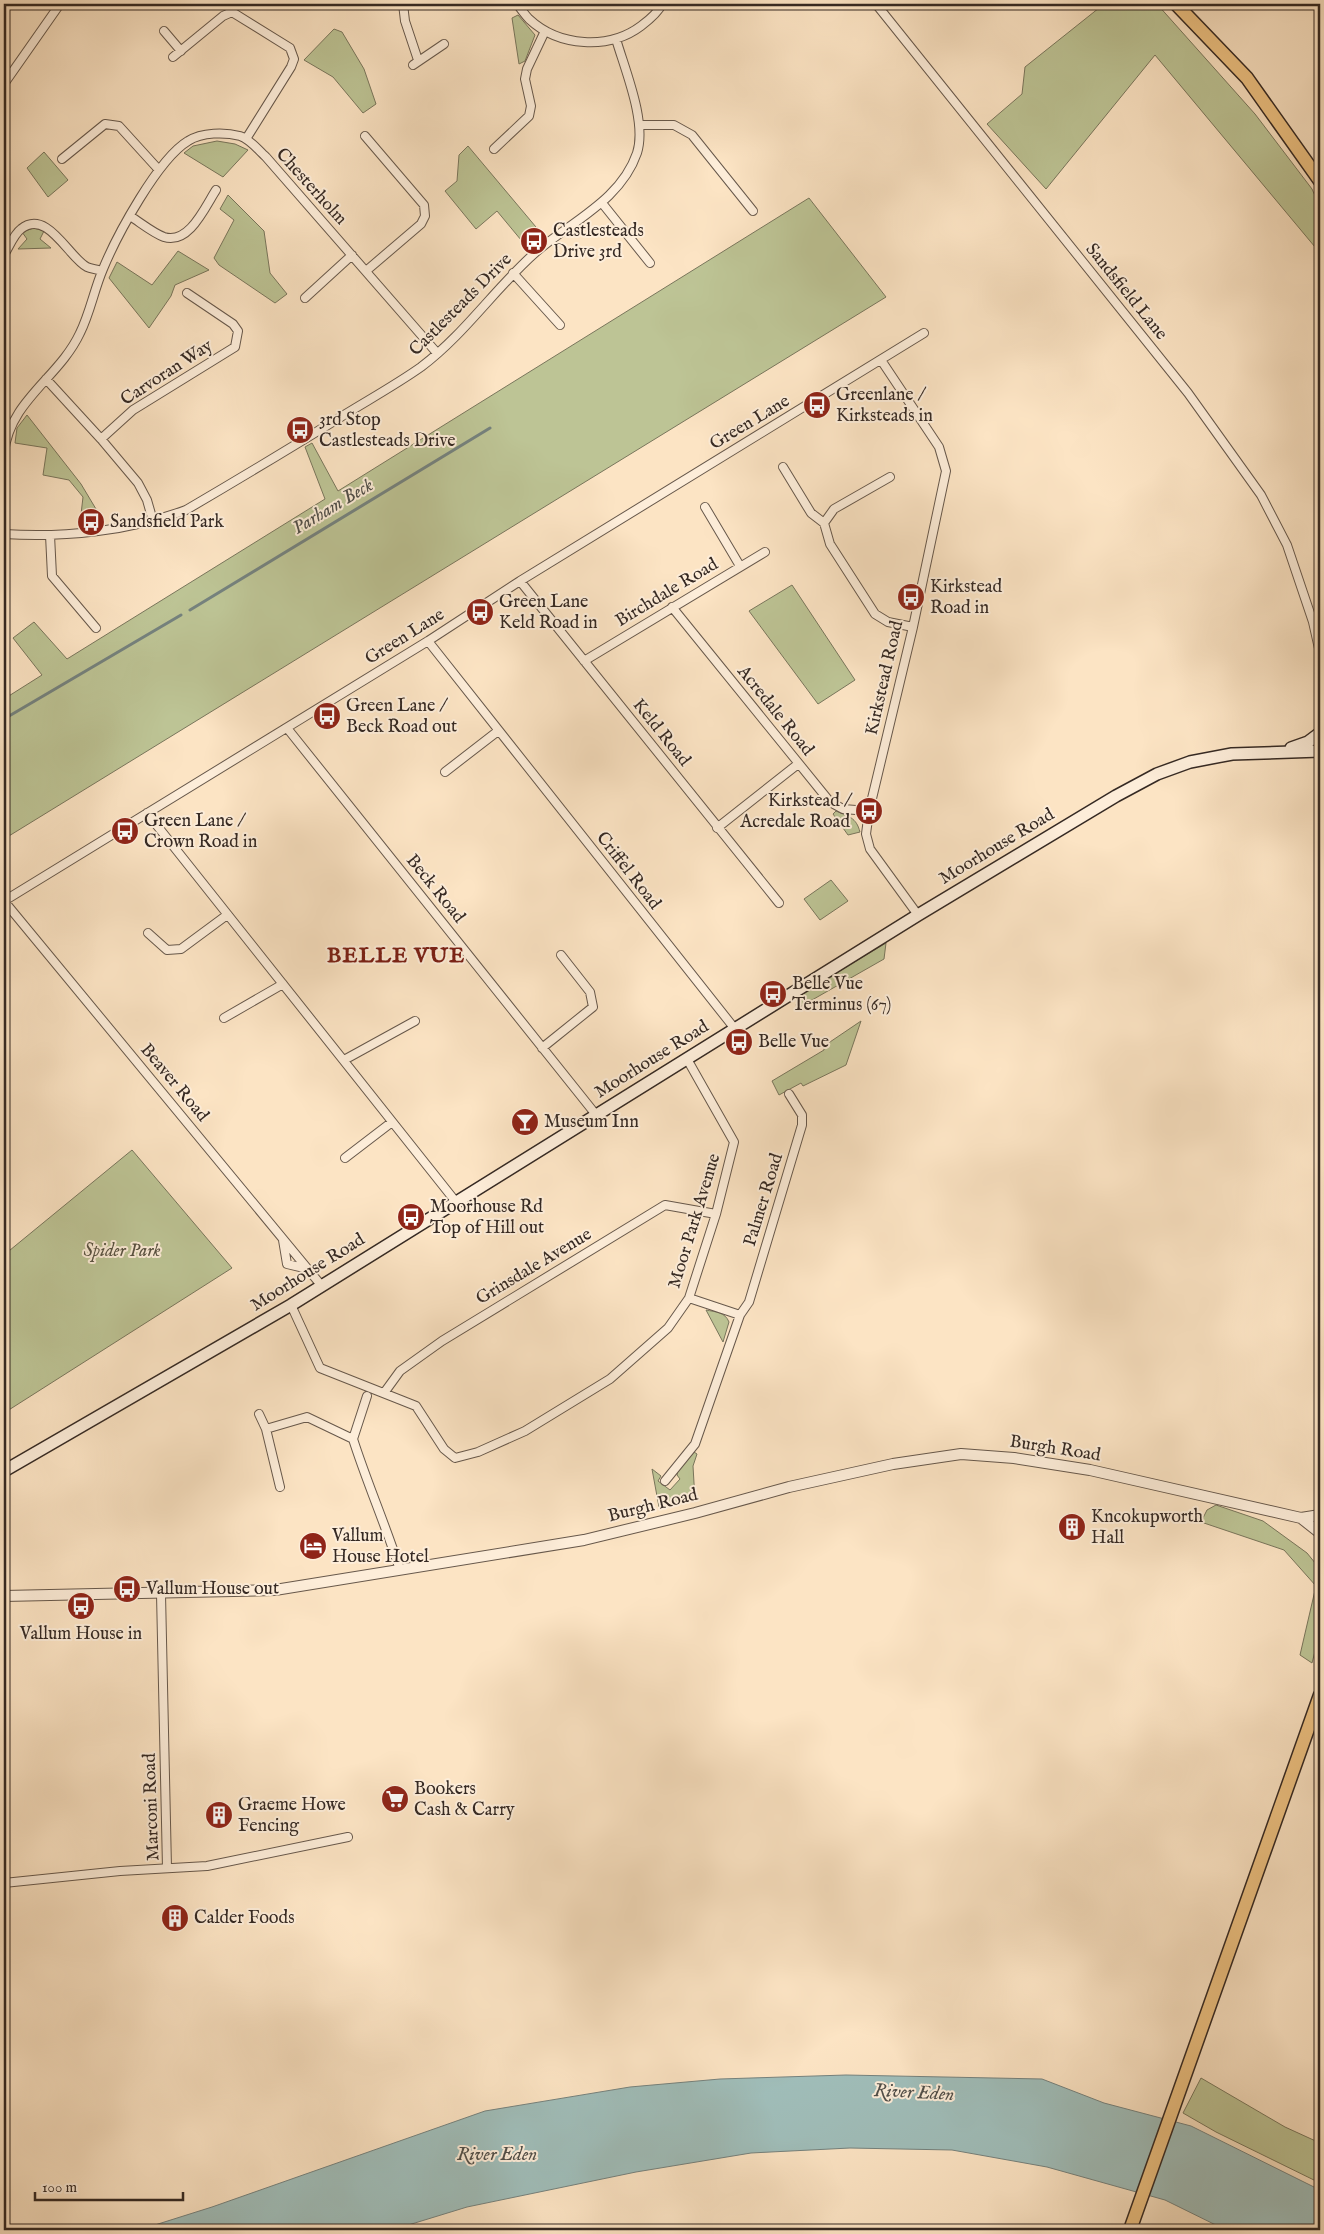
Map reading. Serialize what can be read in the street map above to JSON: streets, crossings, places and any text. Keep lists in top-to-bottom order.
{
  "streets": {
    "main road": ["Moorhouse Road"],
    "street": [
      "Chesterholm",
      "Sandsfield Lane",
      "Castlesteads Drive",
      "Carvoran Way",
      "Green Lane",
      "Birchdale Road",
      "Kirkstead Road",
      "Acredale Road",
      "Keld Road",
      "Criffel Road",
      "Beck Road",
      "Beaver Road",
      "Palmer Road",
      "Moor Park Avenue",
      "Grinsdale Avenue",
      "Burgh Road",
      "Marconi Road"
    ]
  },
  "crossings": [
    ["Chesterholm", "Castlesteads Drive"],
    ["Green Lane", "Kirkstead Road"],
    ["Green Lane", "Keld Road"],
    ["Green Lane", "Criffel Road"],
    ["Green Lane", "Beck Road"],
    ["Green Lane", "Beaver Road"],
    ["Birchdale Road", "Acredale Road"],
    ["Birchdale Road", "Keld Road"],
    ["Kirkstead Road", "Acredale Road"],
    ["Kirkstead Road", "Moorhouse Road"],
    ["Moorhouse Road", "Criffel Road"],
    ["Moorhouse Road", "Beck Road"],
    ["Moorhouse Road", "Beaver Road"],
    ["Moorhouse Road", "Moor Park Avenue"],
    ["Moor Park Avenue", "Grinsdale Avenue"],
    ["Burgh Road", "Marconi Road"]
  ],
  "districts": ["BELLE VUE"],
  "water": ["Parham Beck", "River Eden"],
  "parks": ["Spider Park"],
  "places": {
    "bus stop": [
      "Castlesteads Drive 3rd",
      "Greenlane / Kirksteads in",
      "3rd Stop Castlesteads Drive",
      "Sandsfield Park",
      "Kirkstead Road in",
      "Green Lane Keld Road in",
      "Green Lane / Beck Road out",
      "Kirkstead / Acredale Road",
      "Green Lane / Crown Road in",
      "Belle Vue Terminus (67)",
      "Belle Vue",
      "Moorhouse Rd Top of Hill out",
      "Vallum House out",
      "Vallum House in"
    ],
    "bar": ["Museum Inn"],
    "building": ["Kncokupworth Hall", "Graeme Howe Fencing", "Calder Foods"],
    "hotel": ["Vallum House Hotel"],
    "supermarket": ["Bookers Cash & Carry"]
  },
  "scale_bar": "100 m"
}
